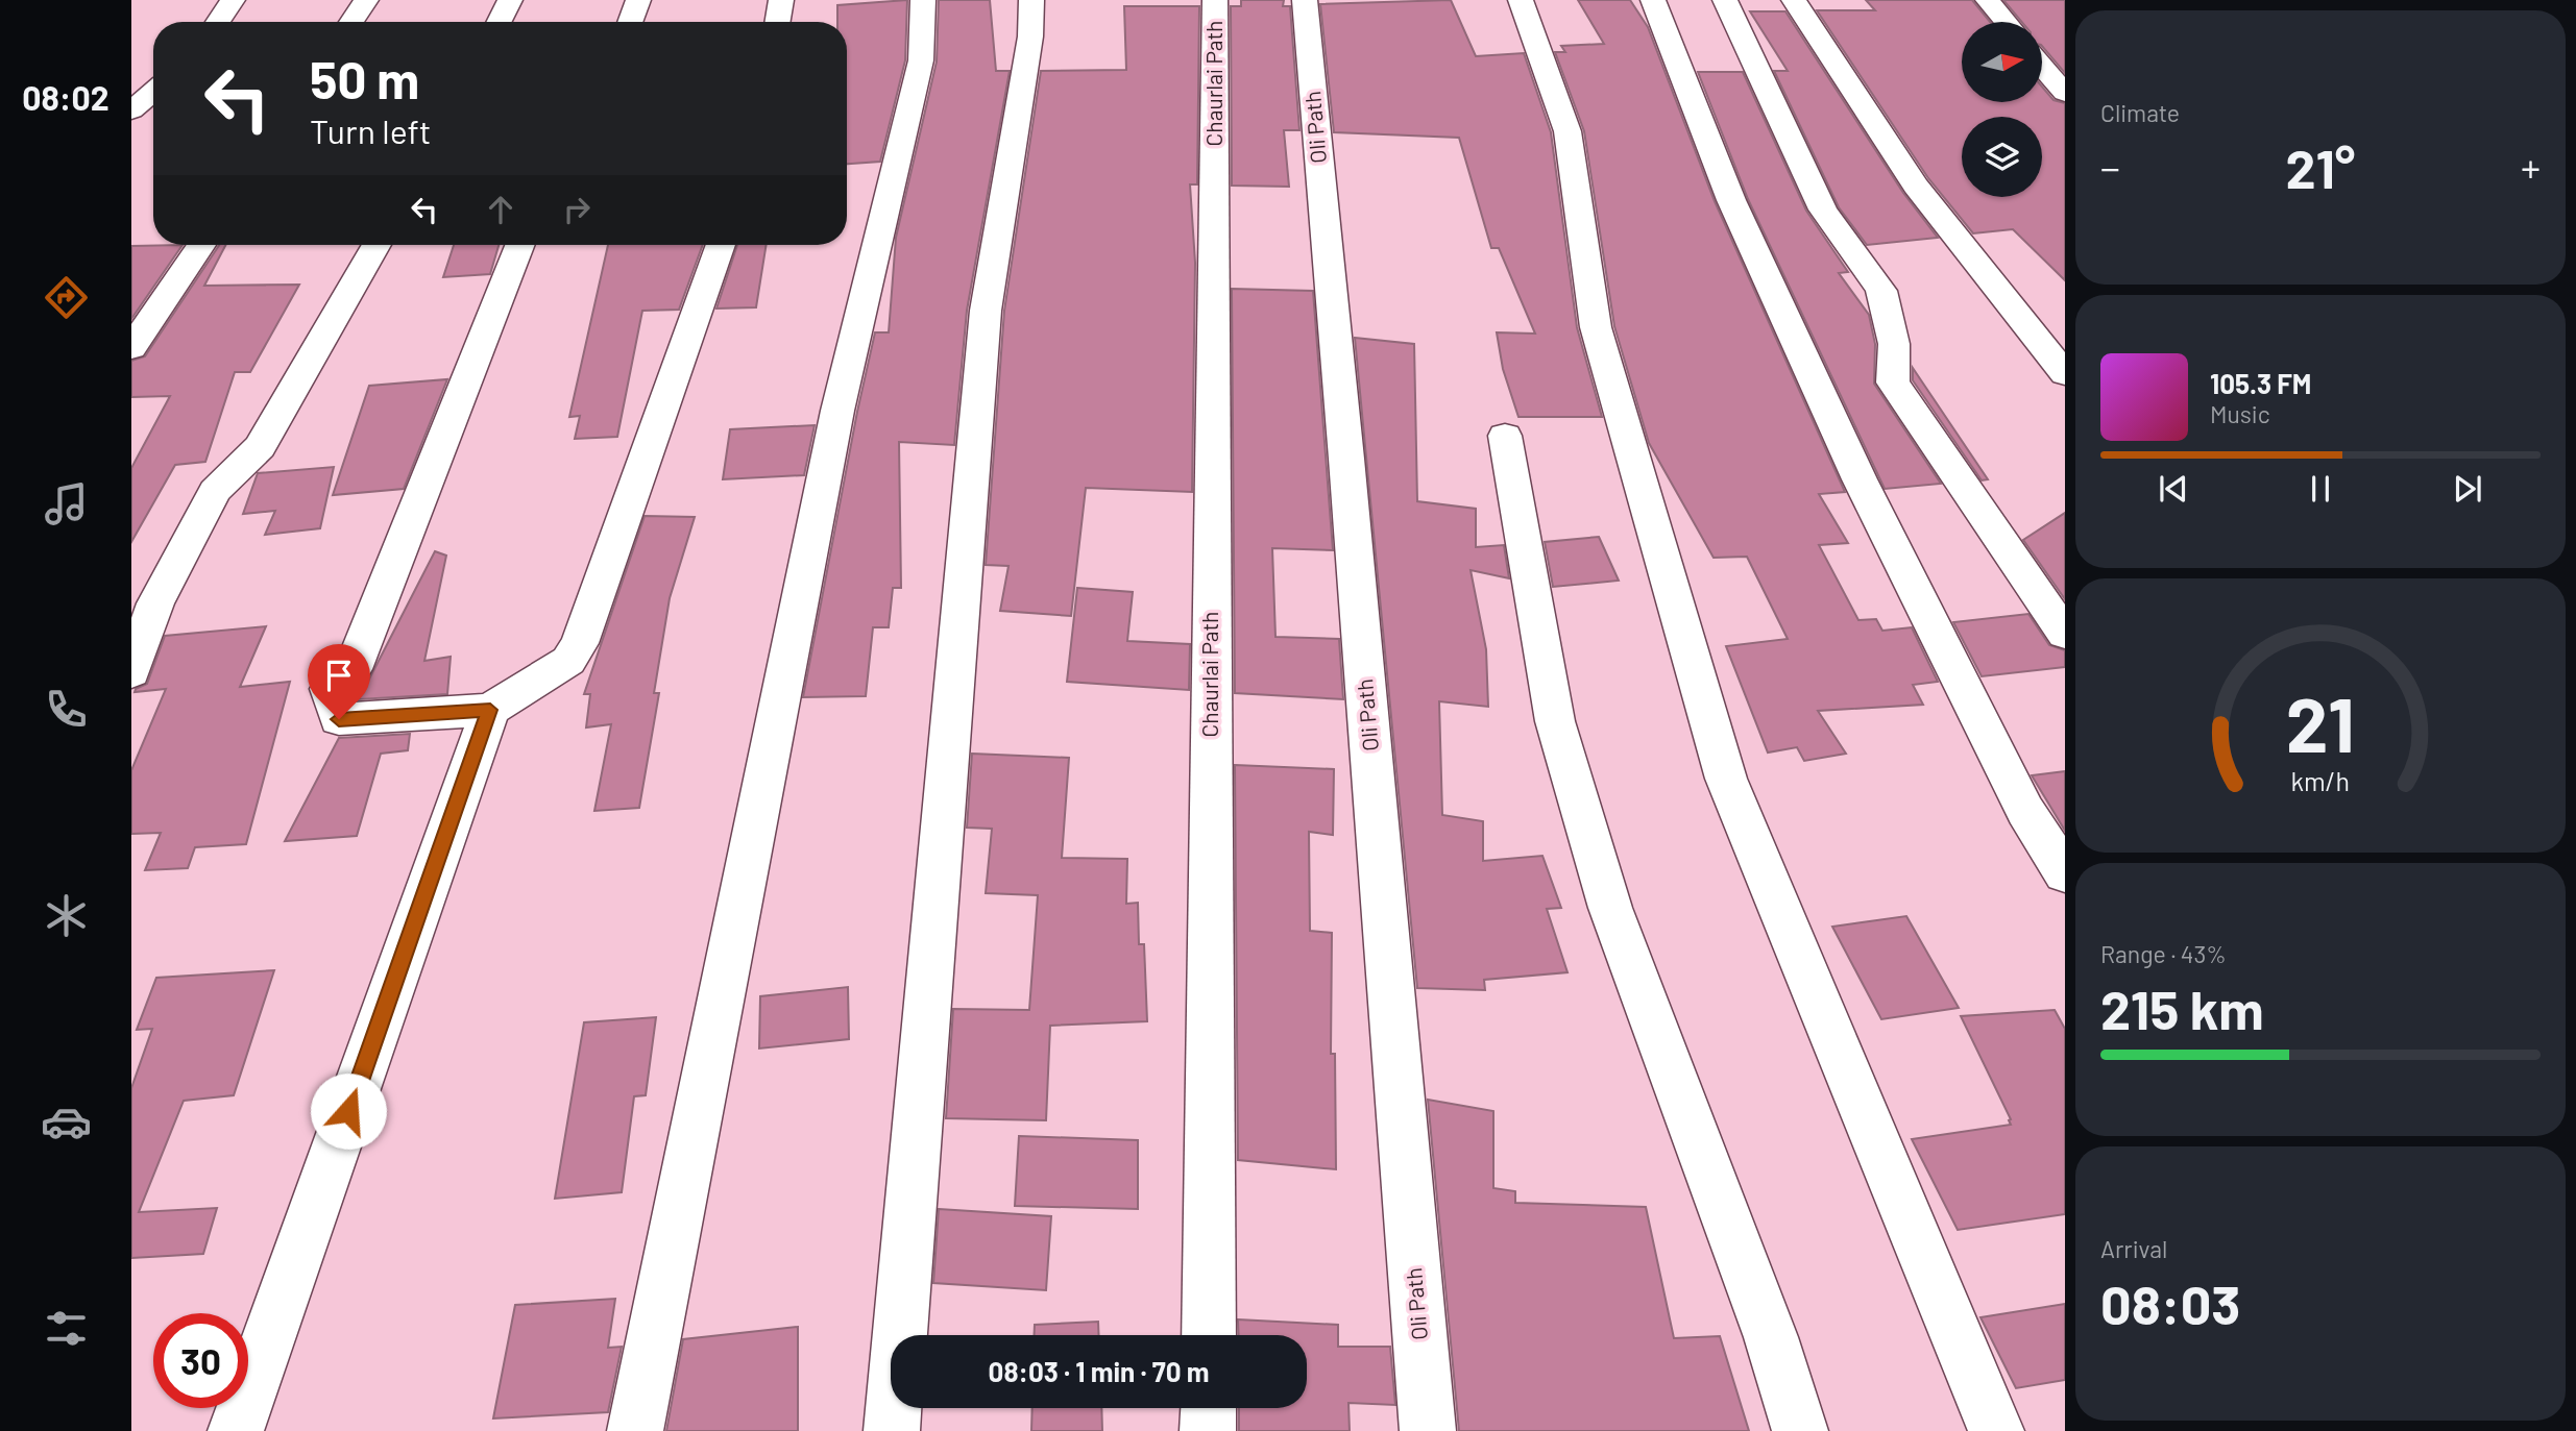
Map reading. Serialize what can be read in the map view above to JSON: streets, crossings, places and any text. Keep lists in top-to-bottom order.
{
  "streets": {
    "street": ["Chaurlai Path", "Oli Path"]
  },
  "north": "right",
  "page": {
    "tabs": "08:02",
    "tile": [
      "Climate",
      ["Range · 43%", "215 km"],
      ["Arrival", "08:03"]
    ],
    "turn": ["50 m", "Turn left"],
    "heat": ["−", "21°", "+"],
    "song": ["105.3 FM", "Music"],
    "limit": "30",
    "trip": "08:03 · 1 min · 70 m",
    "gauge": ["21", "km/h"]
  }
}
